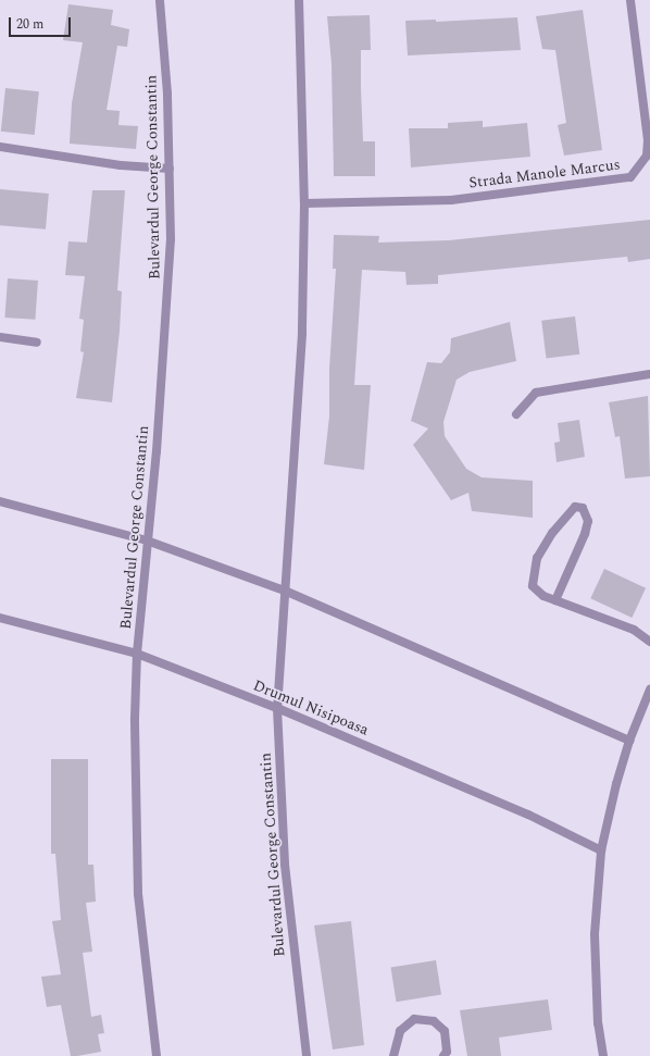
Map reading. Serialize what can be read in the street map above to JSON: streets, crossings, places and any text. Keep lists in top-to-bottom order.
{
  "streets": {
    "street": ["Strada Manole Marcus", "Bulevardul George Constantin", "Drumul Nisipoasa"]
  },
  "crossings": [
    ["Strada Manole Marcus", "Bulevardul George Constantin"],
    ["Bulevardul George Constantin", "Drumul Nisipoasa"]
  ],
  "scale_bar": "20 m"
}
